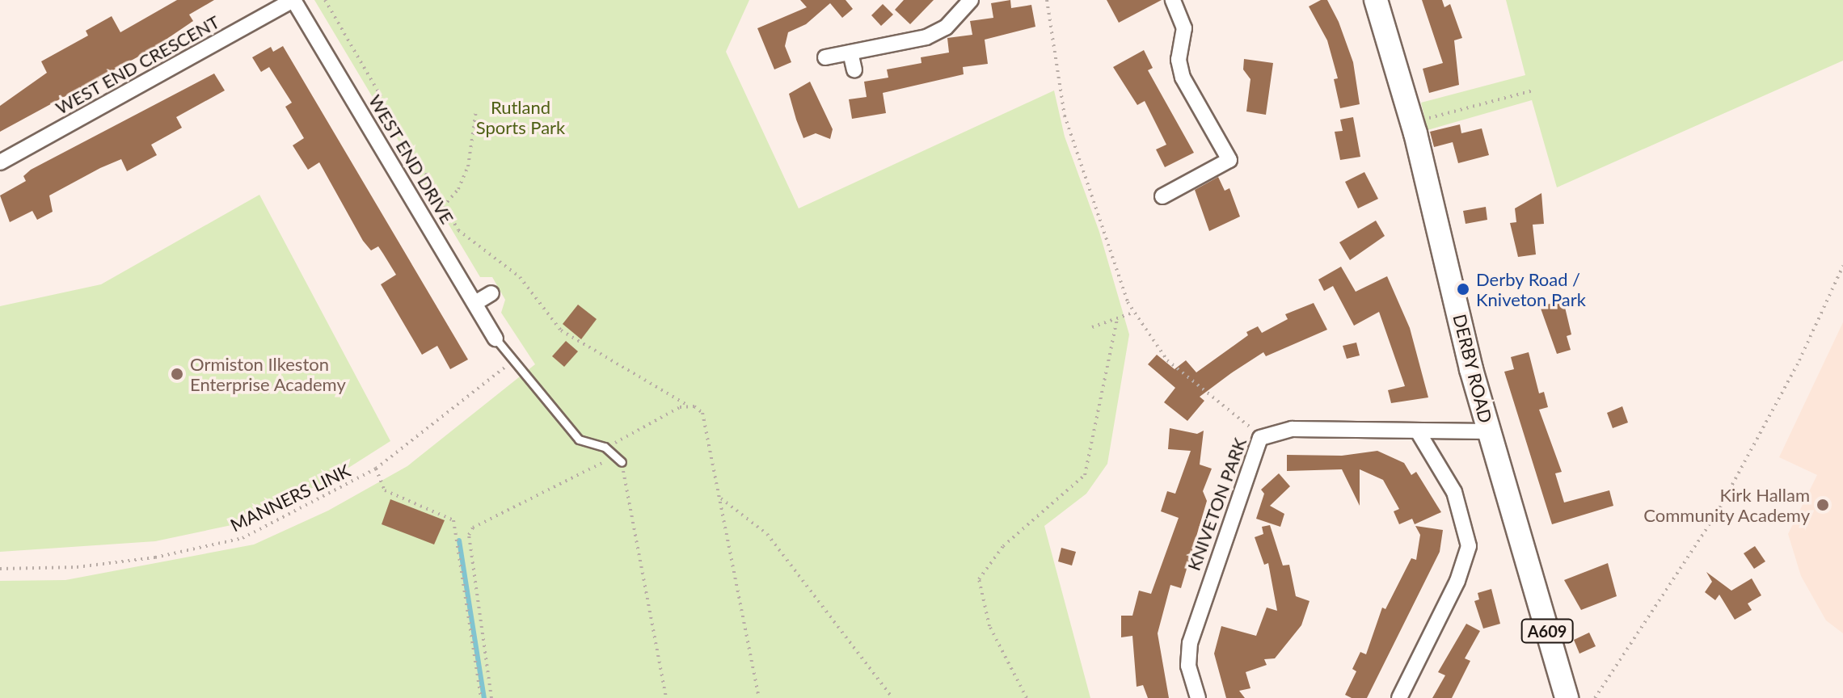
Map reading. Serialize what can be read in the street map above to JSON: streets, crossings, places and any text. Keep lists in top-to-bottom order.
{
  "streets": {
    "main road": ["DERBY ROAD", "A609"],
    "street": ["WEST END CRESCENT", "WEST END DRIVE", "KNIVETON PARK"],
    "path": ["MANNERS LINK"]
  },
  "crossings": [
    ["WEST END CRESCENT", "WEST END DRIVE"],
    ["DERBY ROAD", "KNIVETON PARK"]
  ],
  "parks": ["Rutland Sports Park"],
  "places": ["Derby Road / Kniveton Park", "Ormiston Ilkeston Enterprise Academy", "Kirk Hallam Community Academy"]
}
